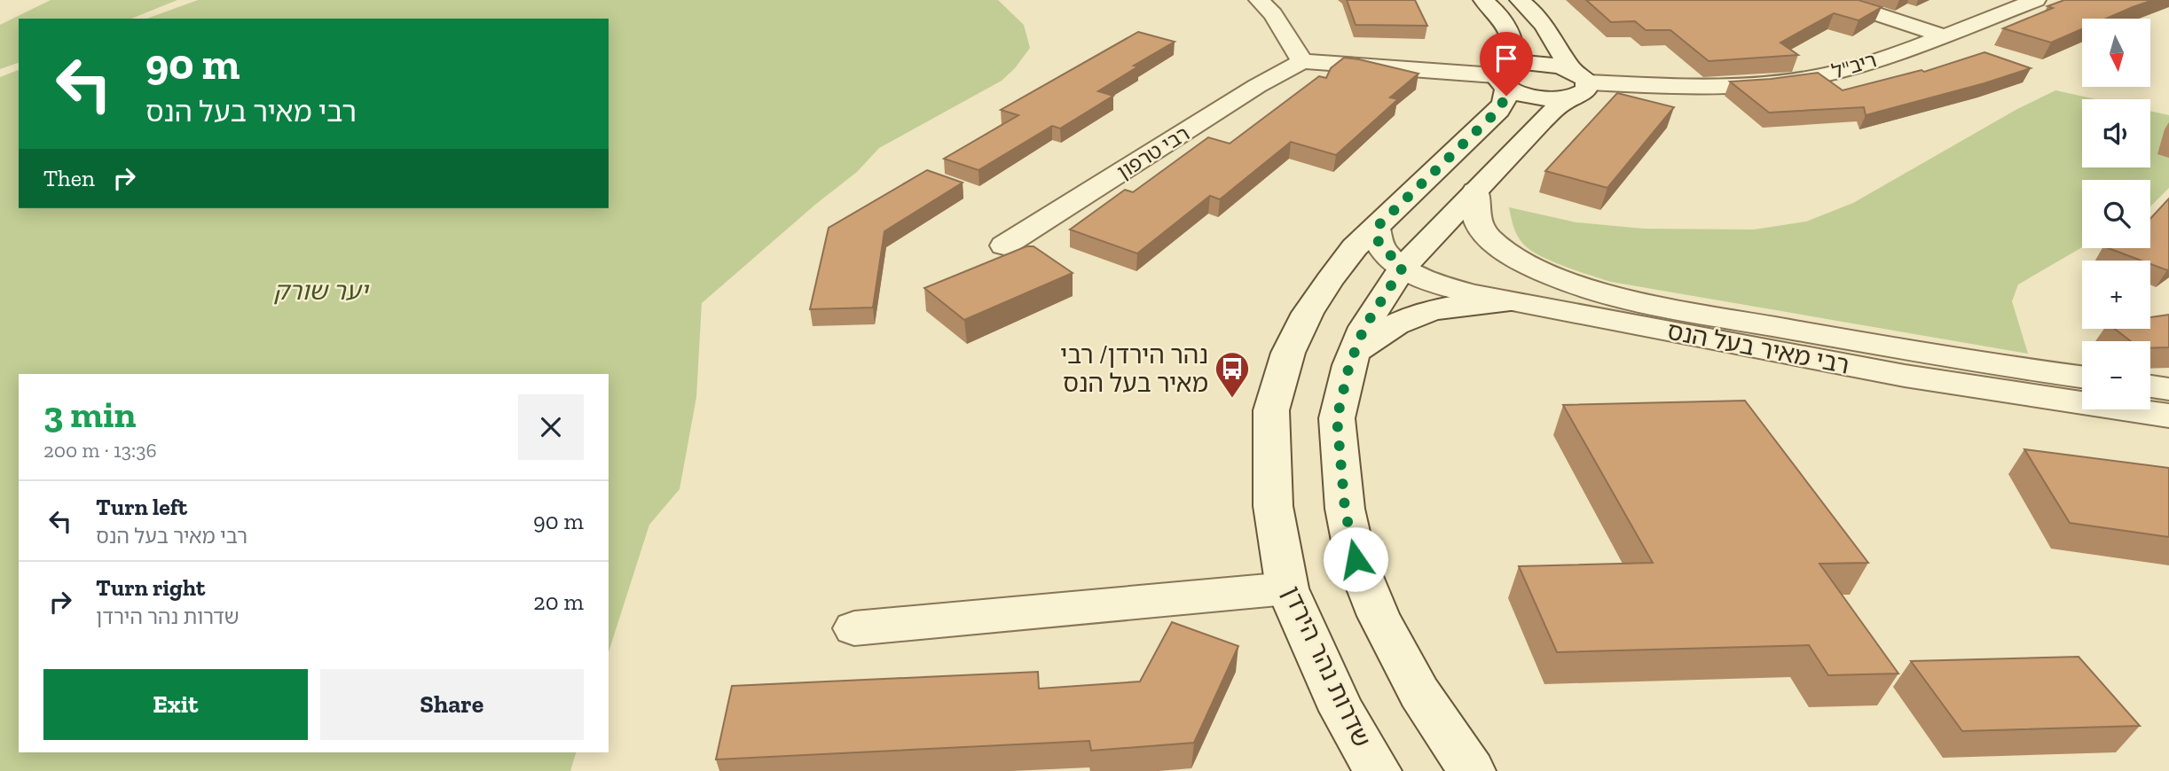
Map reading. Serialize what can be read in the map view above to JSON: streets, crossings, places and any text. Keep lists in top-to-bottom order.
{
  "streets": {
    "street": [
      "ריב\"ל",
      "רבי טרפון",
      "רבי מאיר בעל הנס",
      "שדרות נהר הירדן"
    ]
  },
  "crossings": [
    ["רבי מאיר בעל הנס", "שדרות נהר הירדן"]
  ],
  "parks": ["יער שורק"],
  "places": {
    "bus stop": ["נהר הירדן/ רבי מאיר בעל הנס"]
  },
  "north": "bottom",
  "page": {
    "map_buttons": ["+", "−"],
    "turn": ["90 m", "רבי מאיר בעל הנס"],
    "then": "Then",
    "heading": ["3 min", "200 m · 13:36"],
    "list": [
      {
        "name": "Turn left",
        "note": "רבי מאיר בעל הנס",
        "value": "90 m"
      },
      {
        "name": "Turn right",
        "note": "שדרות נהר הירדן",
        "value": "20 m"
      }
    ],
    "buttons": ["Exit", "Share"]
  }
}
